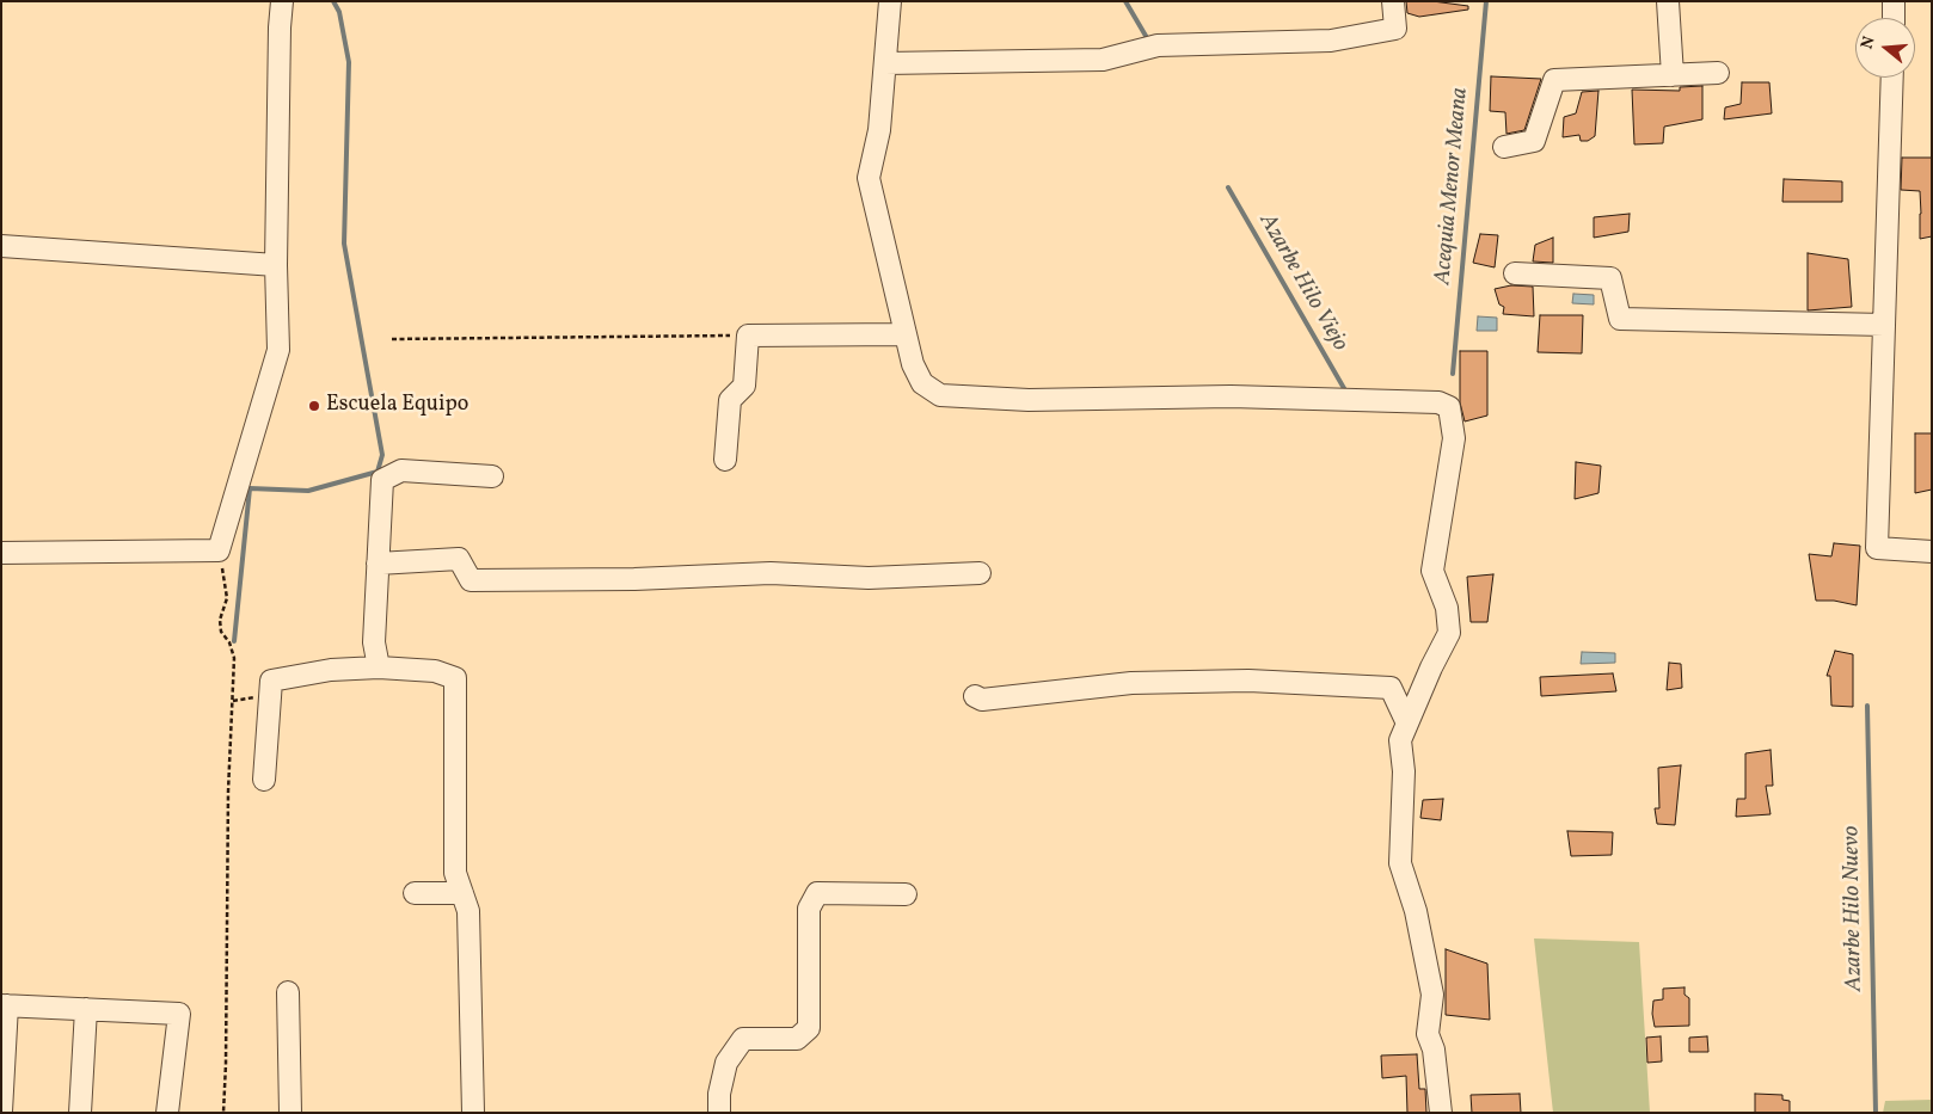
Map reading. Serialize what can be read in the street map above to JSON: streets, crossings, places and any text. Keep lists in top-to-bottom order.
{
  "water": ["Acequia Menor Meana", "Azarbe Hilo Viejo", "Azarbe Hilo Nuevo"],
  "places": ["Escuela Equipo"],
  "north": "left"
}
